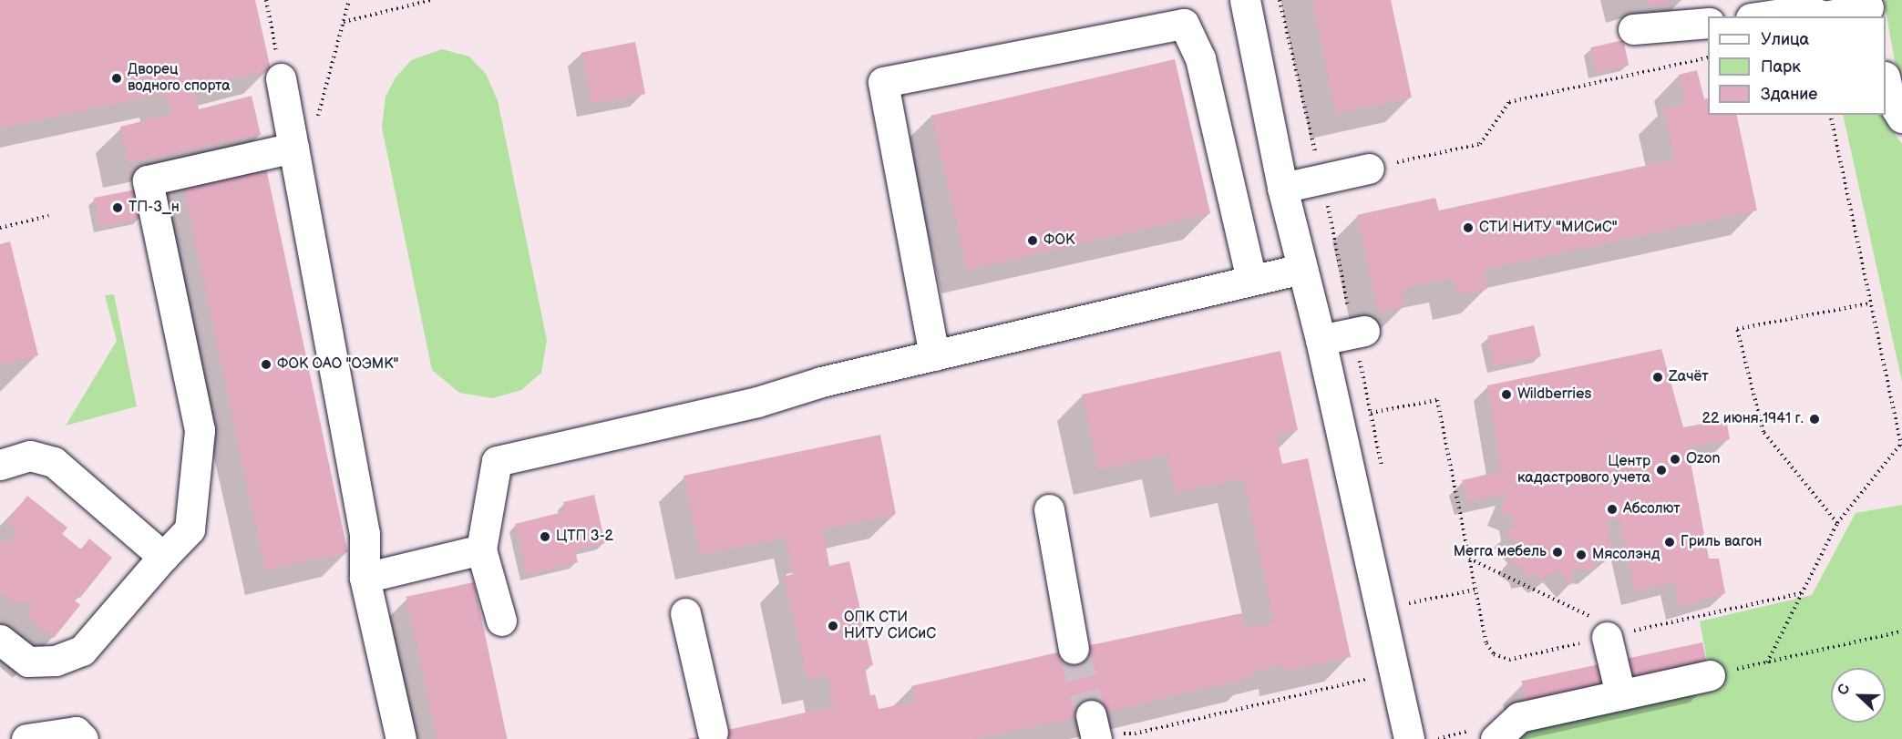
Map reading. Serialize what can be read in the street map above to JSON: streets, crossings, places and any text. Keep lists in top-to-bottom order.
{
  "places": [
    "Дворец водного спорта",
    "ТП-3_н",
    "СТИ НИТУ \"МИСиС\"",
    "ФОК",
    "ФОК ОАО \"ОЭМК\"",
    "Zачёт",
    "Wildberries",
    "22 июня 1941 г.",
    "Ozon",
    "Центр кадастрового учета",
    "Абсолют",
    "ЦТП 3-2",
    "Гриль вагон",
    "Мегга мебель",
    "Мясолэнд",
    "ОПК СТИ НИТУ СИСиС"
  ],
  "legend": ["Улица", "Парк", "Здание"],
  "north": "left"
}
